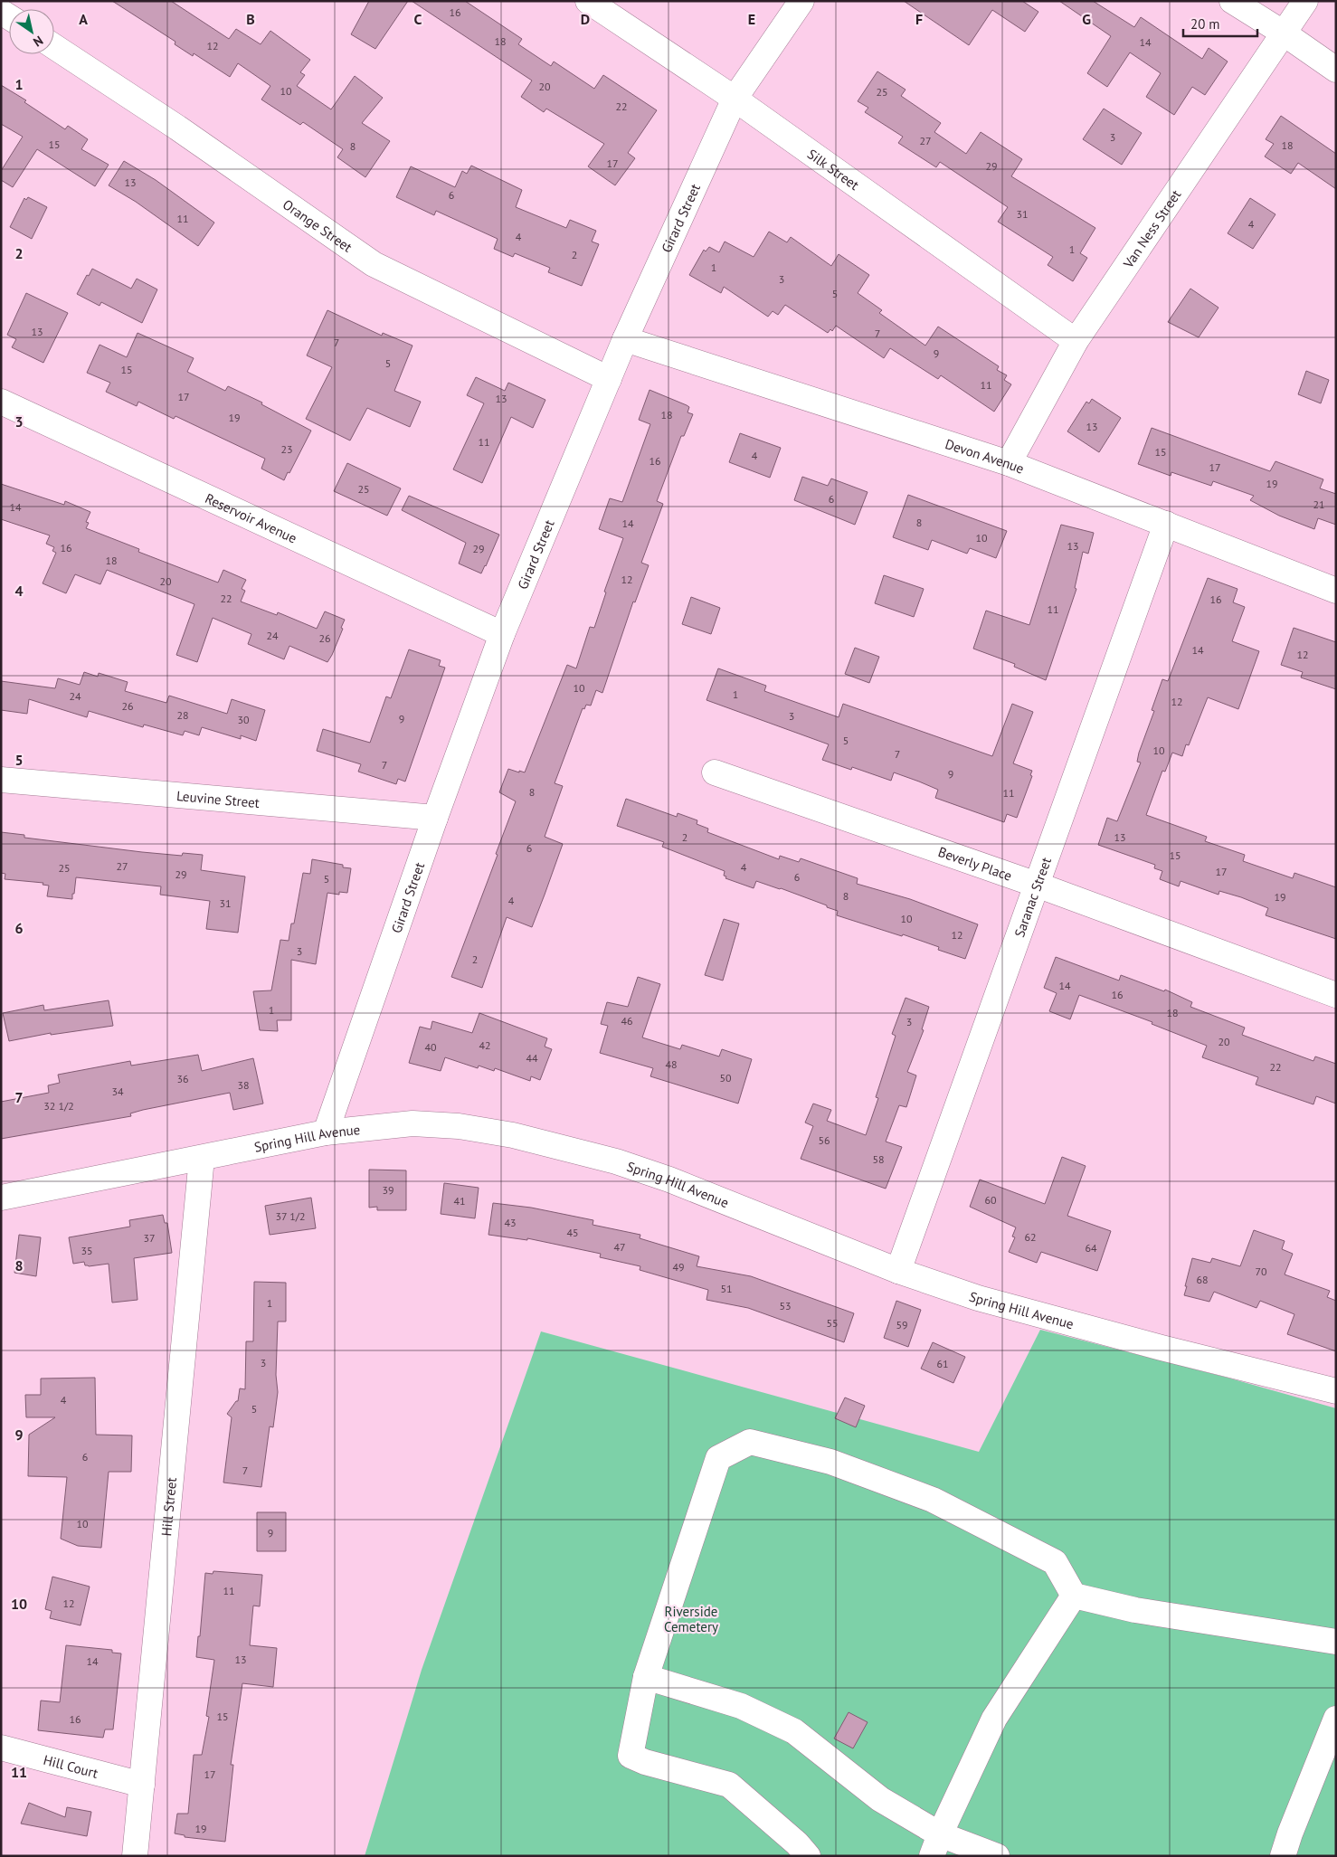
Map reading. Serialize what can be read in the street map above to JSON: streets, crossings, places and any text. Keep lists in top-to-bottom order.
{
  "streets": {
    "street": [
      "Silk Street",
      "Girard Street",
      "Orange Street",
      "Van Ness Street",
      "Devon Avenue",
      "Reservoir Avenue",
      "Leuvine Street",
      "Beverly Place",
      "Saranac Street",
      "Spring Hill Avenue",
      "Hill Street",
      "Hill Court"
    ]
  },
  "crossings": [
    ["Silk Street", "Girard Street"],
    ["Silk Street", "Van Ness Street"],
    ["Girard Street", "Orange Street"],
    ["Girard Street", "Devon Avenue"],
    ["Girard Street", "Reservoir Avenue"],
    ["Girard Street", "Leuvine Street"],
    ["Girard Street", "Spring Hill Avenue"],
    ["Van Ness Street", "Devon Avenue"],
    ["Devon Avenue", "Saranac Street"],
    ["Beverly Place", "Saranac Street"],
    ["Saranac Street", "Spring Hill Avenue"],
    ["Spring Hill Avenue", "Hill Street"],
    ["Hill Street", "Hill Court"]
  ],
  "parks": ["Riverside Cemetery"],
  "house_numbers": [
    "16",
    "18",
    "14",
    "12",
    "20",
    "10",
    "25",
    "22",
    "3",
    "27",
    "15",
    "18",
    "8",
    "17",
    "29",
    "13",
    "6",
    "31",
    "11",
    "4",
    "4",
    "1",
    "2",
    "1",
    "3",
    "5",
    "13",
    "7",
    "7",
    "9",
    "5",
    "15",
    "11",
    "17",
    "13",
    "18",
    "19",
    "13",
    "11",
    "23",
    "15",
    "4",
    "16",
    "17",
    "19",
    "25",
    "6",
    "21",
    "14",
    "8",
    "14",
    "10",
    "13",
    "16",
    "29",
    "18",
    "12",
    "20",
    "22",
    "16",
    "11",
    "24",
    "26",
    "14",
    "12",
    "10",
    "1",
    "24",
    "12",
    "26",
    "28",
    "3",
    "9",
    "30",
    "5",
    "10",
    "7",
    "7",
    "9",
    "8",
    "11",
    "2",
    "13",
    "6",
    "15",
    "27",
    "4",
    "25",
    "17",
    "29",
    "6",
    "5",
    "8",
    "19",
    "4",
    "31",
    "10",
    "12",
    "3",
    "2",
    "14",
    "16",
    "1",
    "18",
    "46",
    "3",
    "20",
    "42",
    "40",
    "44",
    "48",
    "22",
    "50",
    "36",
    "38",
    "34",
    "32 1/2",
    "56",
    "58",
    "39",
    "60",
    "41",
    "37 1/2",
    "43",
    "45",
    "62",
    "37",
    "47",
    "64",
    "35",
    "49",
    "70",
    "68",
    "51",
    "1",
    "53",
    "55",
    "59",
    "3",
    "61",
    "4",
    "5",
    "6",
    "7",
    "10",
    "9",
    "11",
    "12",
    "13",
    "14",
    "15",
    "16",
    "17",
    "19"
  ],
  "scale_bar": "20 m",
  "north": "bottom right",
  "grid": {
    "columns": [
      "A",
      "B",
      "C",
      "D",
      "E",
      "F",
      "G"
    ],
    "rows": [
      "1",
      "2",
      "3",
      "4",
      "5",
      "6",
      "7",
      "8",
      "9",
      "10",
      "11"
    ]
  }
}
